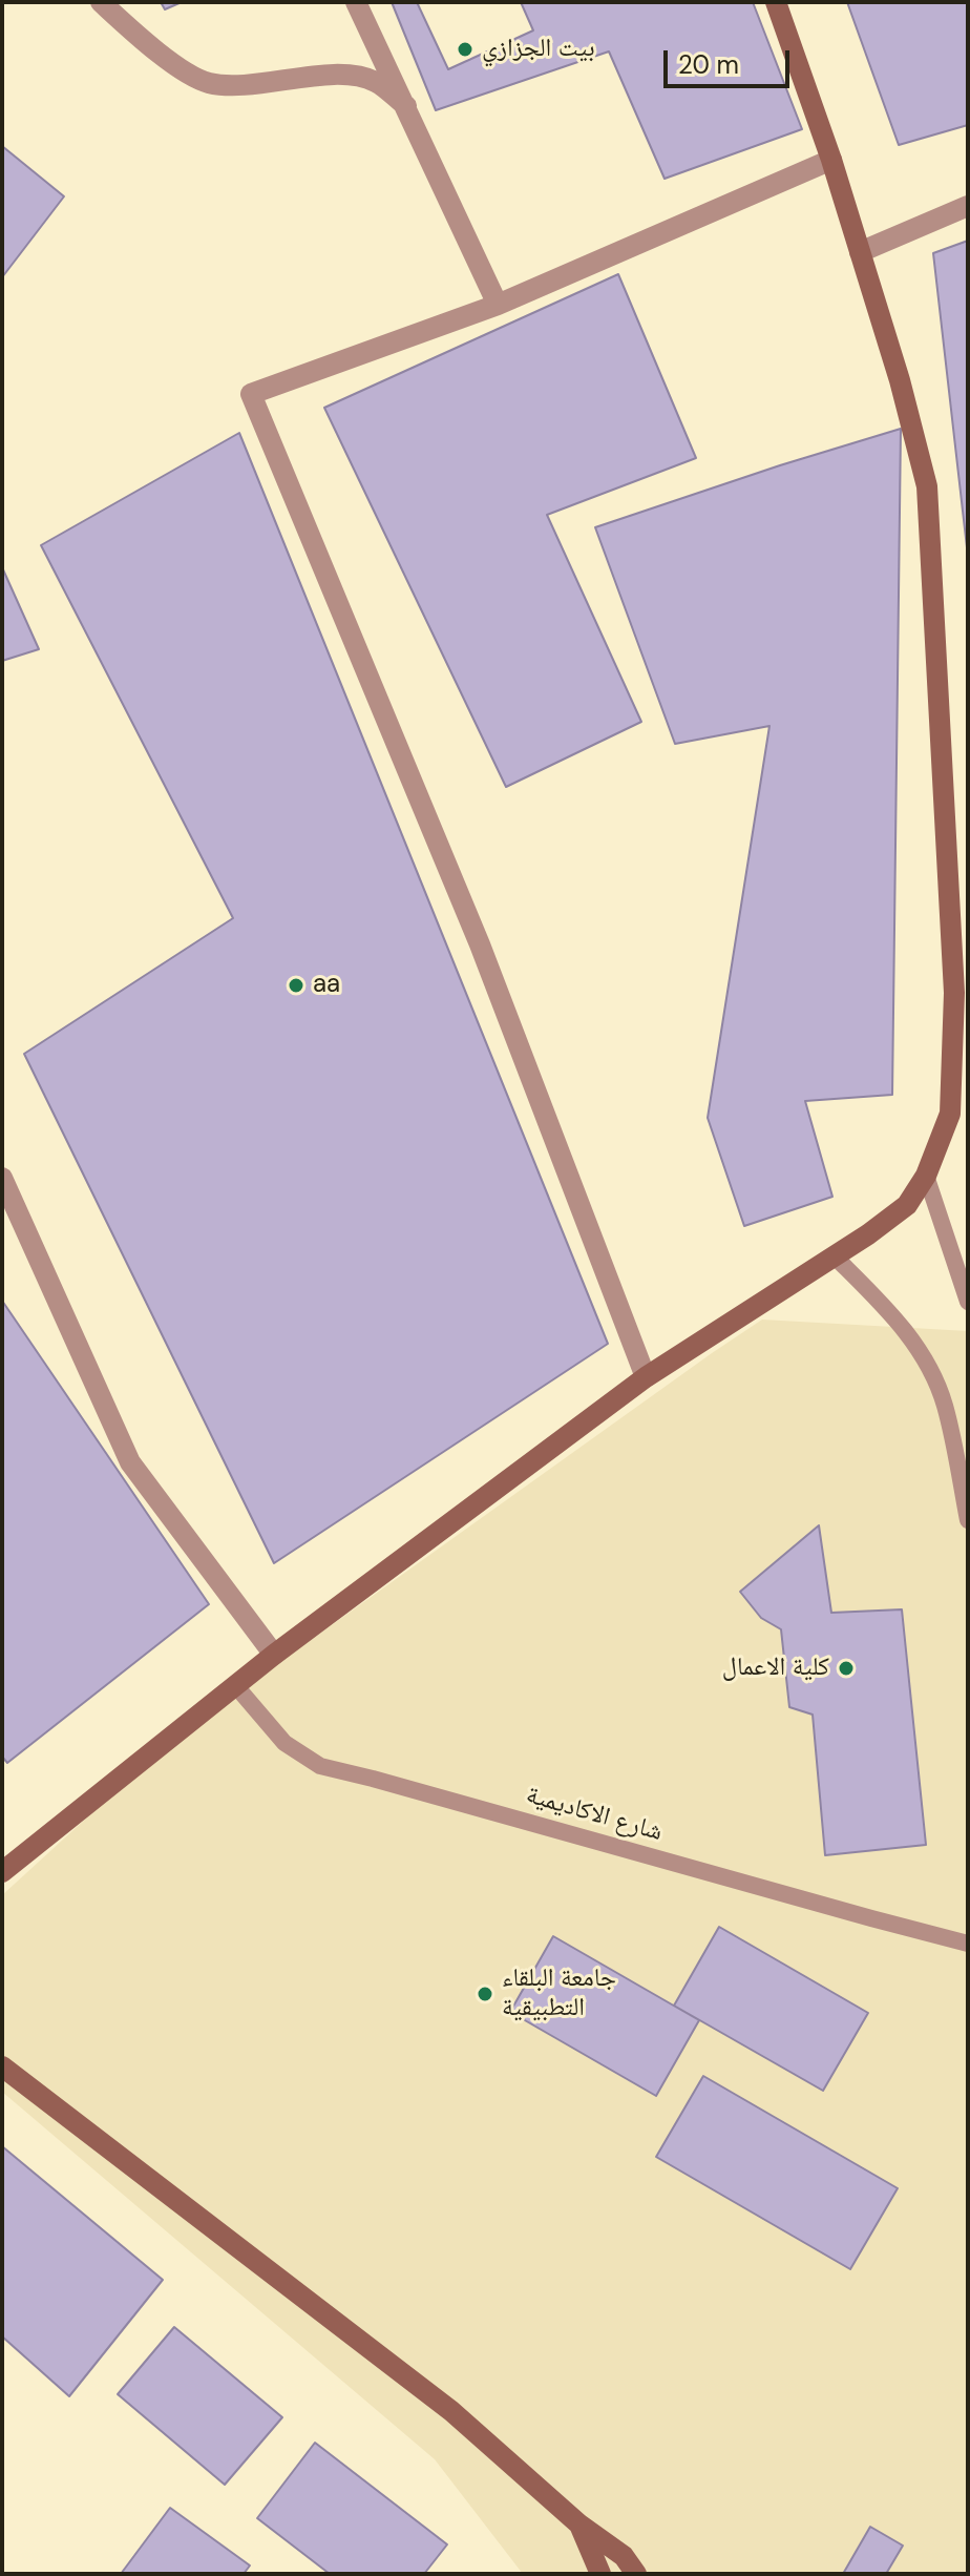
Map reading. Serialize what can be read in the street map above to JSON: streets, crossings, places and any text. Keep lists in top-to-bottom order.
{
  "streets": {
    "lane": ["شارع الاكاديمية"]
  },
  "places": [
    "بيت الجزازي",
    "aa",
    "كلية الاعمال",
    "جامعة البلقاء التطبيقية"
  ],
  "scale_bar": "20 m"
}
